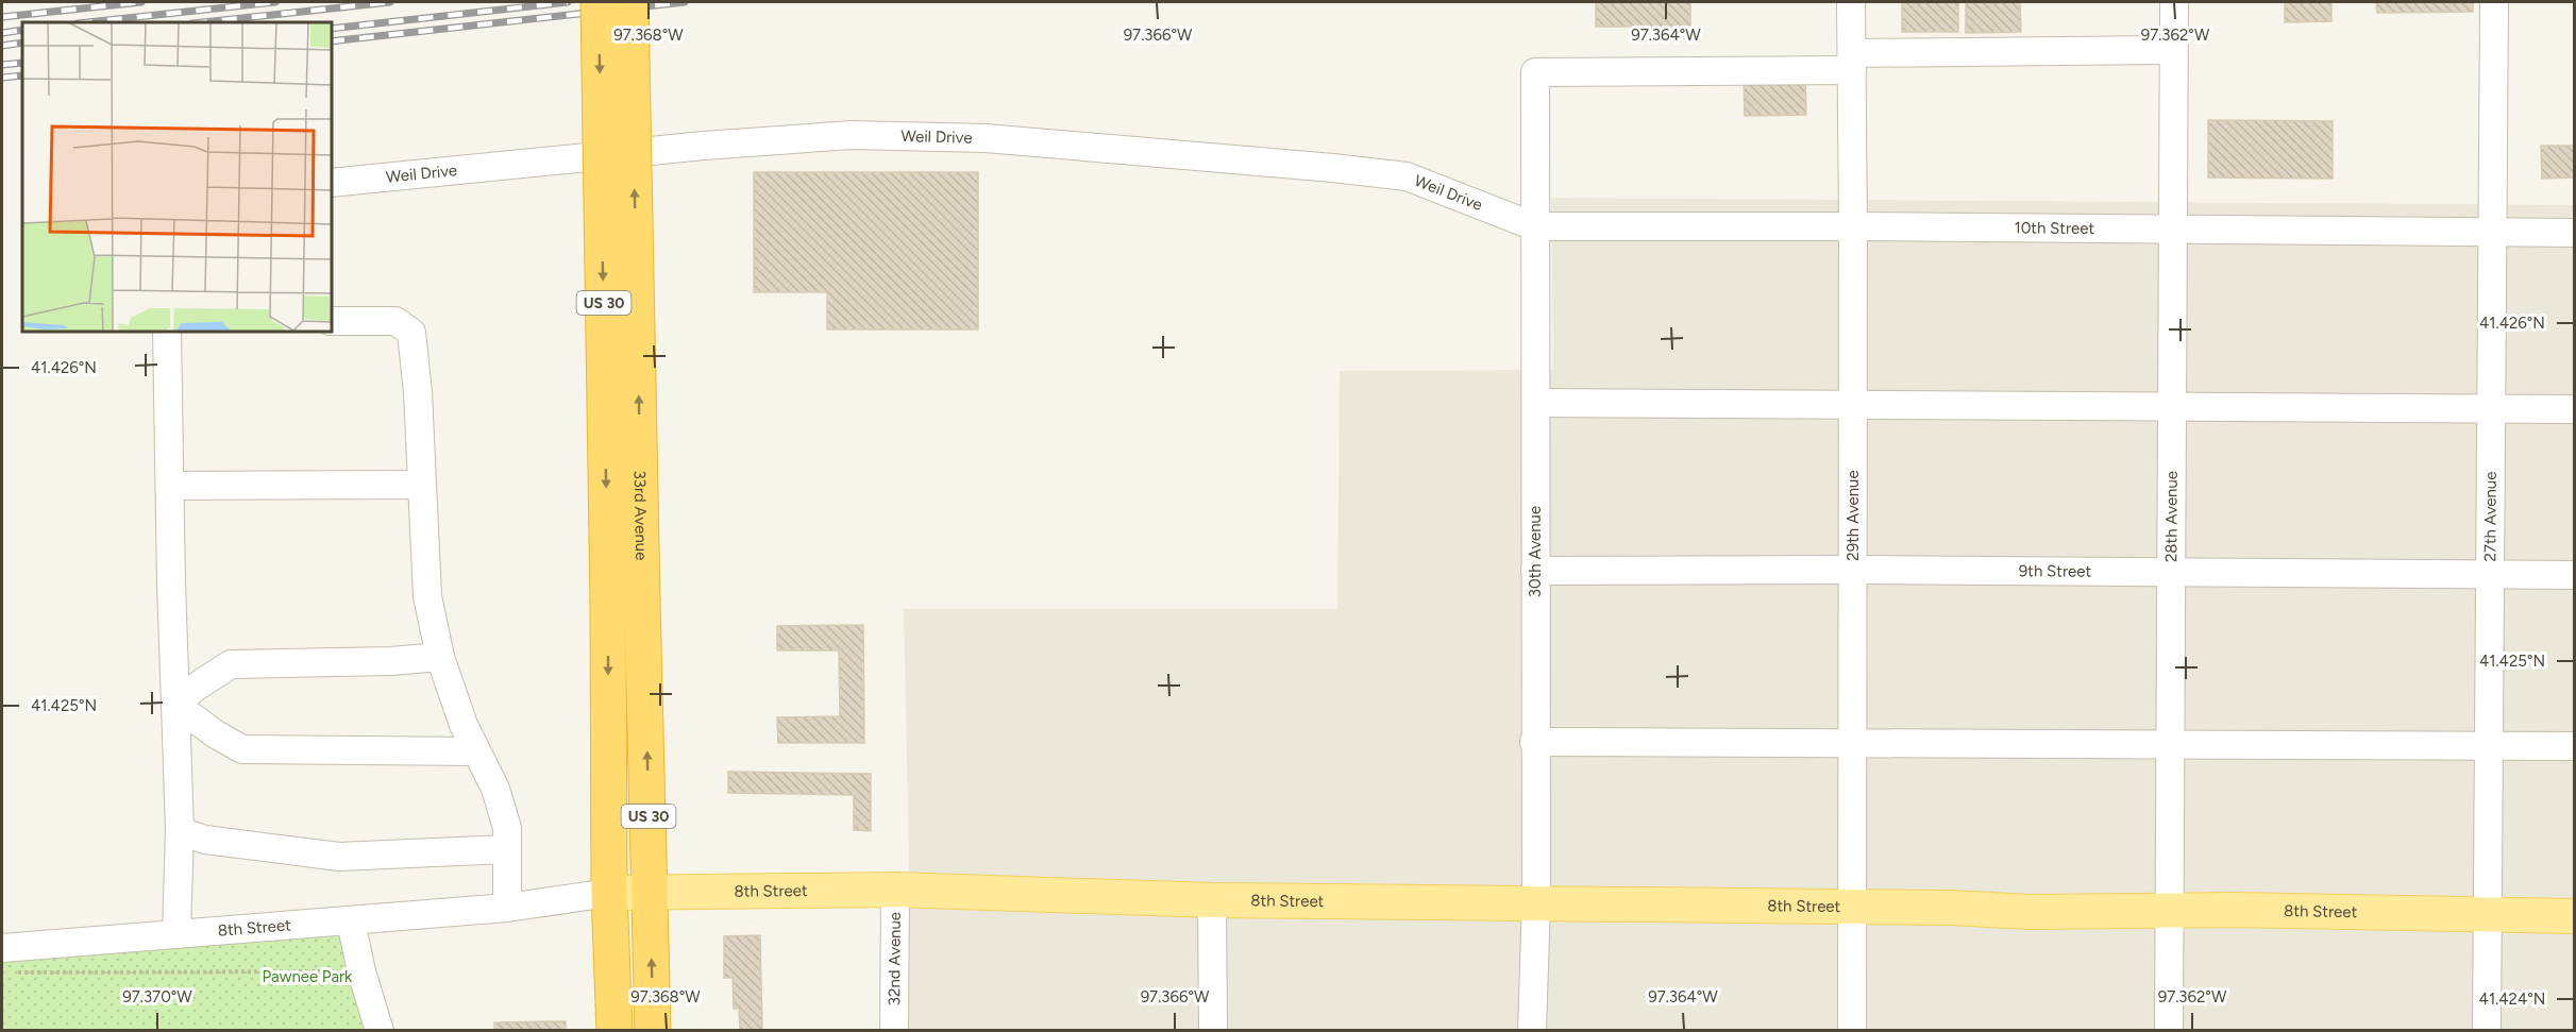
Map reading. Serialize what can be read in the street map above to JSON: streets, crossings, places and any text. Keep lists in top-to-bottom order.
{
  "streets": {
    "highway": ["US 30", "33rd Avenue"],
    "main road": ["8th Street"],
    "street": [
      "Weil Drive",
      "10th Street",
      "29th Avenue",
      "28th Avenue",
      "27th Avenue",
      "30th Avenue",
      "9th Street",
      "32nd Avenue"
    ]
  },
  "crossings": [
    ["Weil Drive", "10th Street"],
    ["Weil Drive", "30th Avenue"],
    ["10th Street", "29th Avenue"],
    ["10th Street", "28th Avenue"],
    ["10th Street", "27th Avenue"],
    ["10th Street", "30th Avenue"],
    ["US 30", "8th Street"],
    ["29th Avenue", "30th Avenue"],
    ["29th Avenue", "9th Street"],
    ["29th Avenue", "8th Street"],
    ["28th Avenue", "9th Street"],
    ["28th Avenue", "8th Street"],
    ["33rd Avenue", "8th Street"],
    ["27th Avenue", "9th Street"],
    ["27th Avenue", "8th Street"],
    ["30th Avenue", "9th Street"],
    ["30th Avenue", "8th Street"],
    ["8th Street", "32nd Avenue"]
  ],
  "parks": ["Pawnee Park"],
  "coordinates": [
    "97.368°W",
    "97.366°W",
    "97.364°W",
    "97.362°W",
    "41.426°N",
    "41.425°N",
    "97.370°W",
    "41.424°N"
  ]
}
